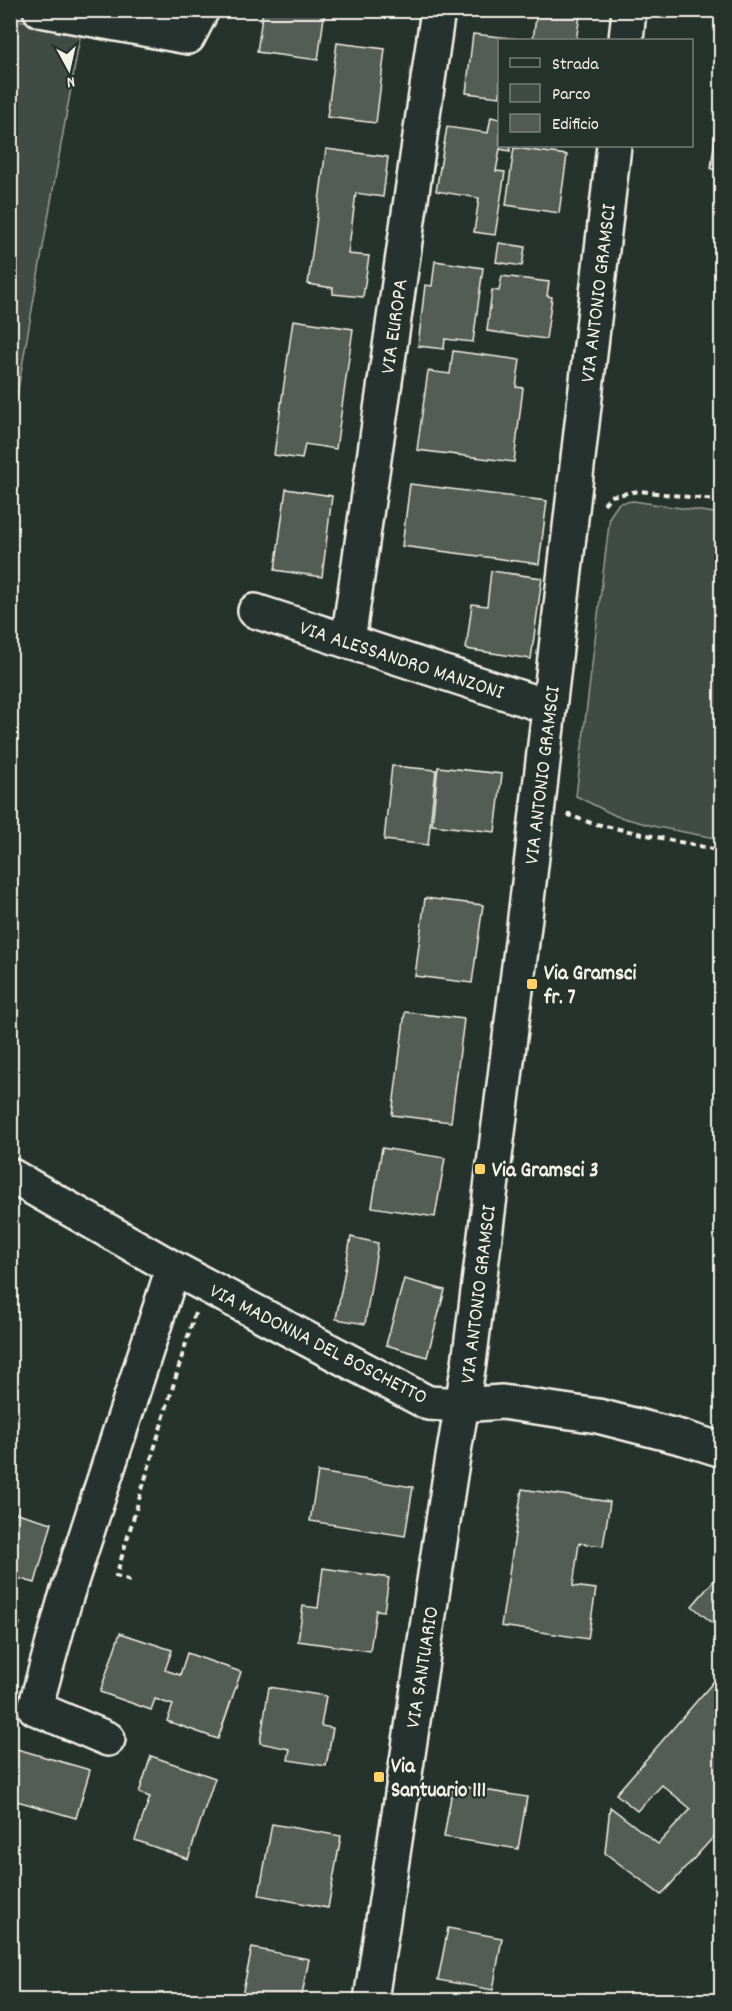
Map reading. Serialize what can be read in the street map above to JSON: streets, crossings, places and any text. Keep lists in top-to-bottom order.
{
  "streets": {
    "street": [
      "VIA ANTONIO GRAMSCI",
      "VIA EUROPA",
      "VIA ALESSANDRO MANZONI",
      "VIA MADONNA DEL BOSCHETTO",
      "VIA SANTUARIO"
    ]
  },
  "crossings": [
    ["VIA ANTONIO GRAMSCI", "VIA ALESSANDRO MANZONI"],
    ["VIA ANTONIO GRAMSCI", "VIA MADONNA DEL BOSCHETTO"],
    ["VIA ANTONIO GRAMSCI", "VIA SANTUARIO"],
    ["VIA EUROPA", "VIA ALESSANDRO MANZONI"],
    ["VIA MADONNA DEL BOSCHETTO", "VIA SANTUARIO"]
  ],
  "places": {
    "transit": ["Via Gramsci fr. 7", "Via Gramsci 3", "Via Santuario 111"]
  },
  "legend": ["Strada", "Parco", "Edificio"],
  "north": "bottom"
}
